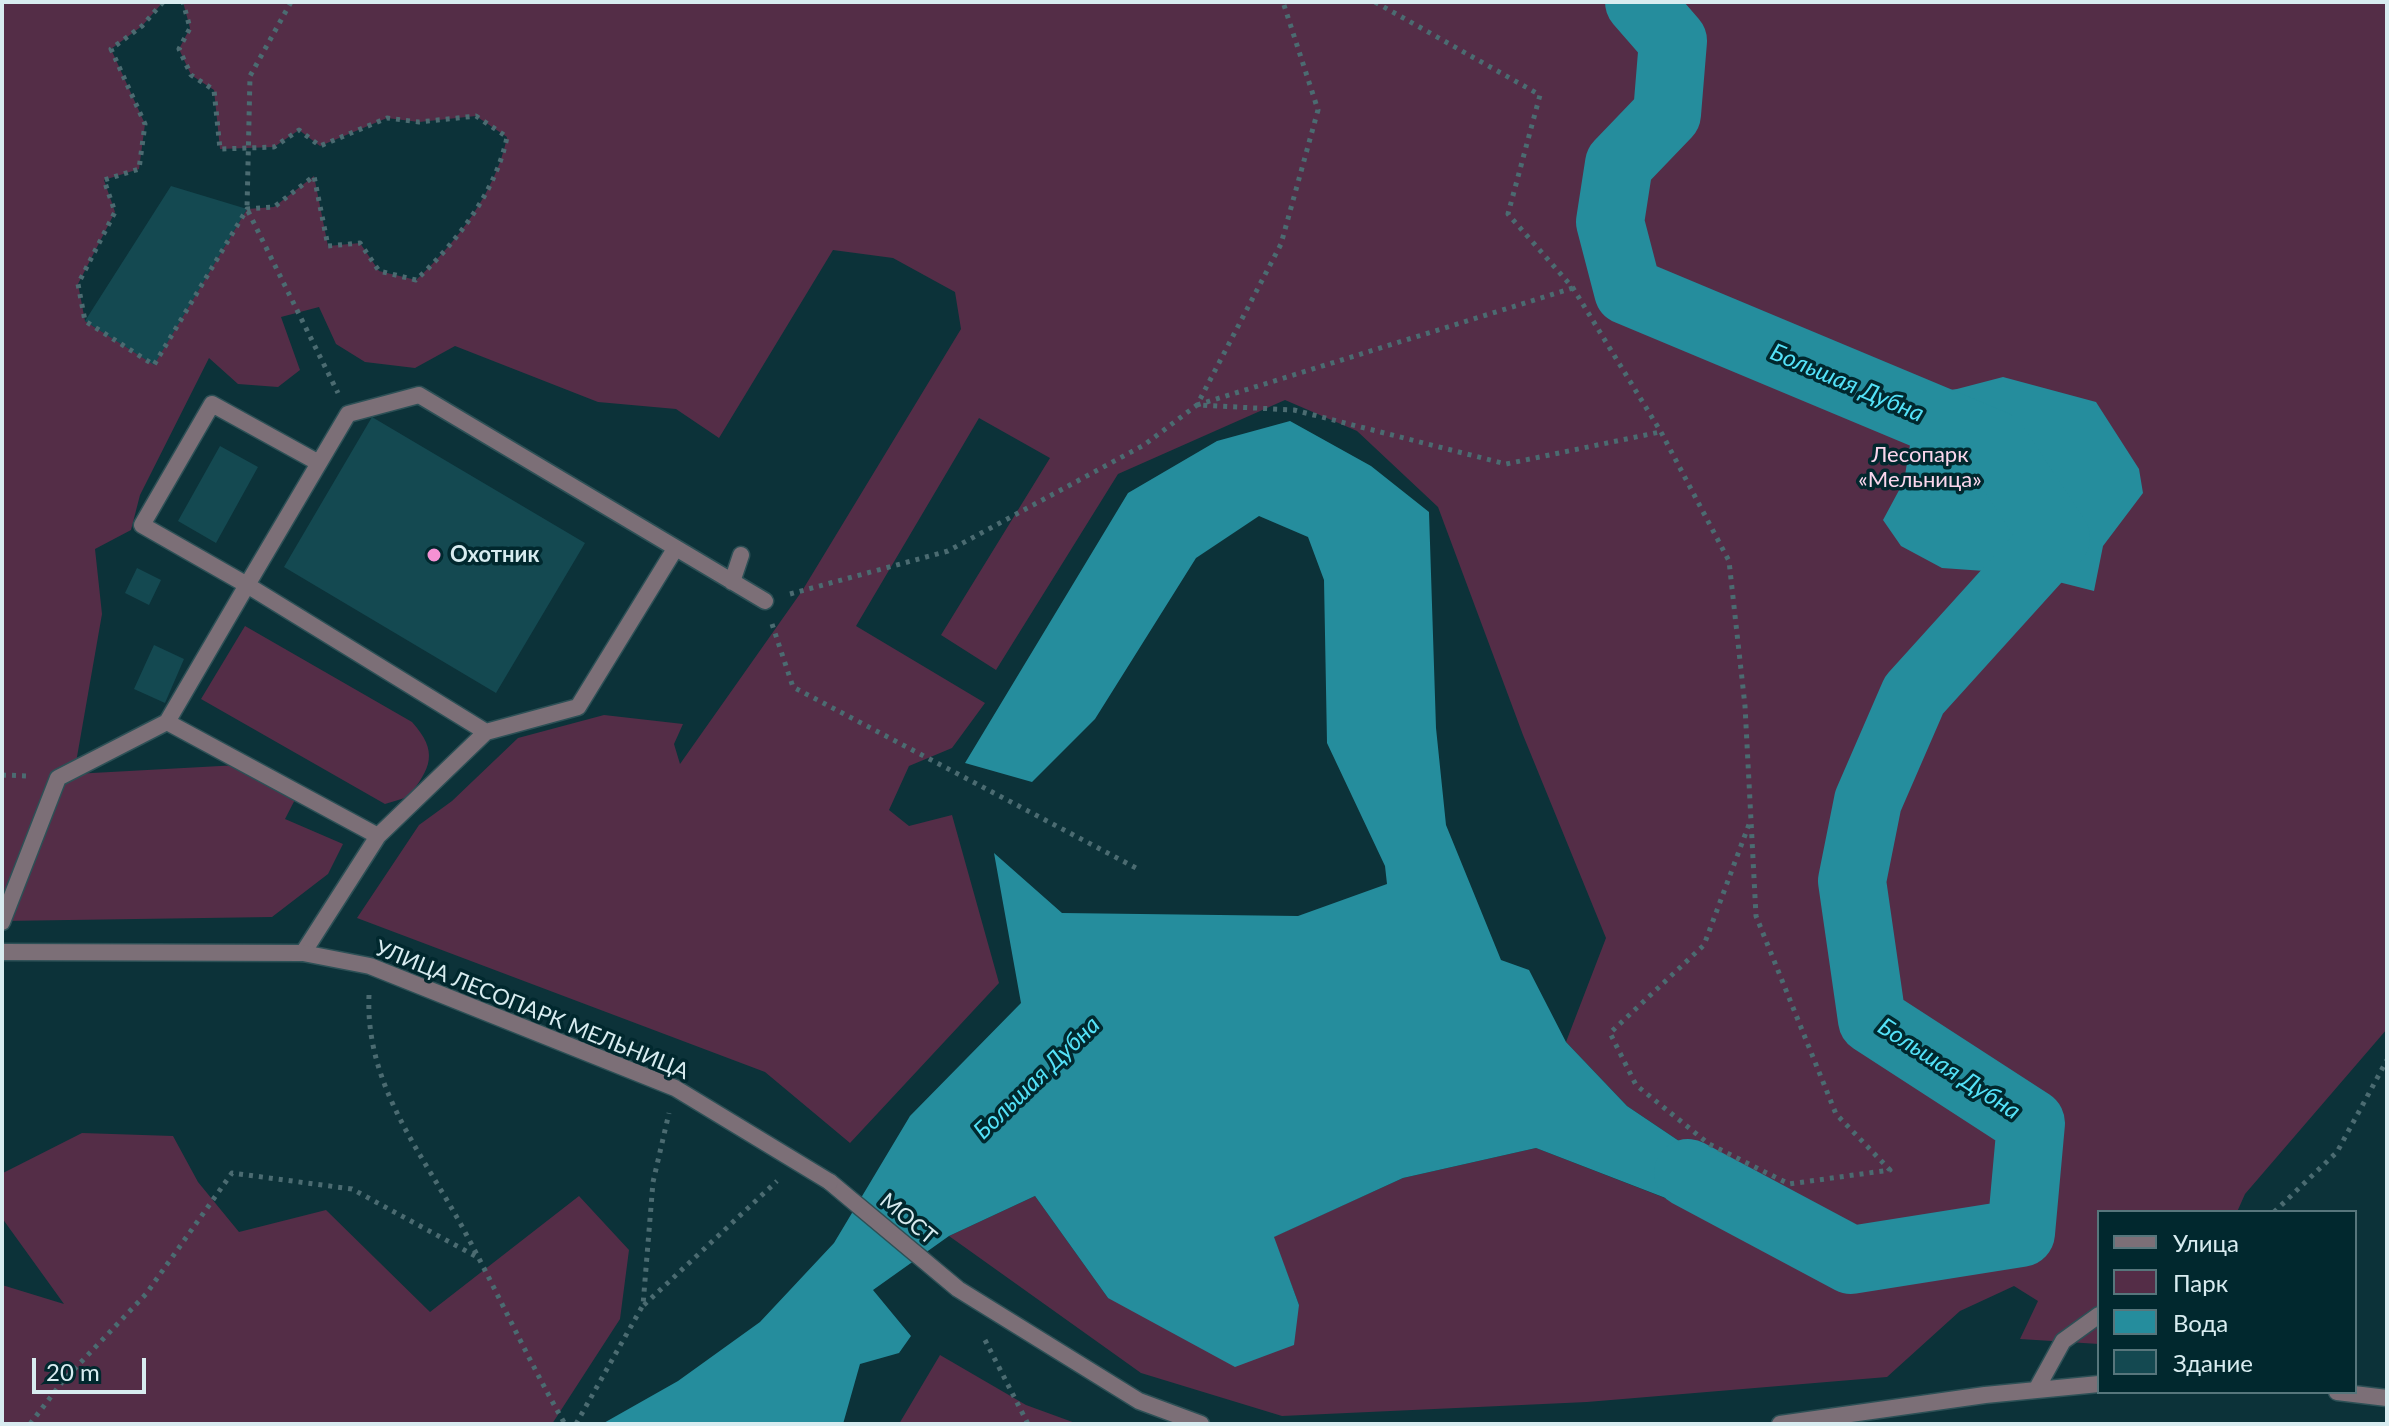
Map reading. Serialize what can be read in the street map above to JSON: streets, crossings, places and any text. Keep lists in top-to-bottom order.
{
  "streets": {
    "street": ["УЛИЦА ЛЕСОПАРК МЕЛЬНИЦА", "МОСТ"]
  },
  "crossings": [
    ["УЛИЦА ЛЕСОПАРК МЕЛЬНИЦА", "МОСТ"]
  ],
  "water": ["Большая Дубна"],
  "parks": ["Лесопарк «Мельница»"],
  "places": ["Охотник"],
  "legend": [
    "Улица",
    "Парк",
    "Вода",
    "Здание"
  ],
  "scale_bar": "20 m"
}
